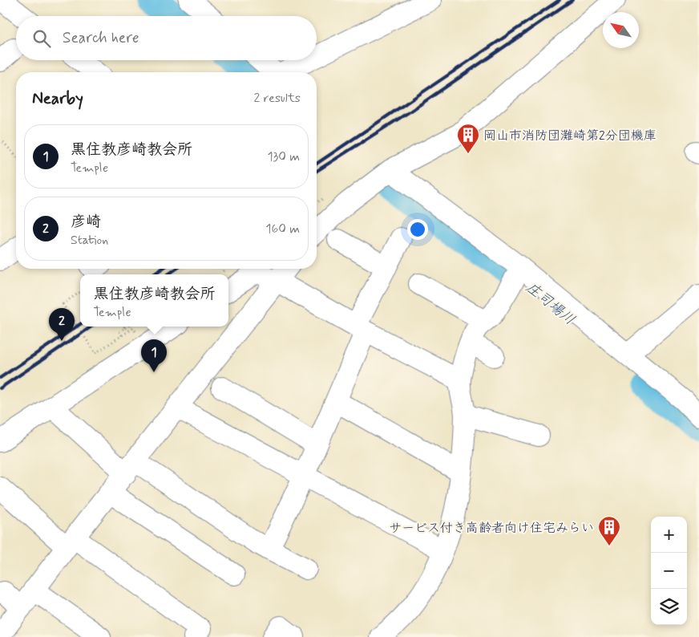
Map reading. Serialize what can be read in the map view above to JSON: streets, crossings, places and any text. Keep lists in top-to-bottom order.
{
  "water": ["庄司場川"],
  "places": {
    "building": ["岡山市消防団灘崎第2分団機庫", "サービス付き高齢者向け住宅みらい"]
  },
  "north": "top left",
  "page": {
    "search": "Search here",
    "heading": ["Nearby", "2 results"],
    "list": [
      {
        "mark": "1",
        "name": "黒住教彦崎教会所",
        "note": "Temple",
        "value": "130 m"
      },
      {
        "mark": "2",
        "name": "彦崎",
        "note": "Station",
        "value": "160 m"
      }
    ],
    "popup": ["黒住教彦崎教会所", "Temple"],
    "pins": ["2", "1"],
    "map_buttons": ["+", "−"]
  }
}
